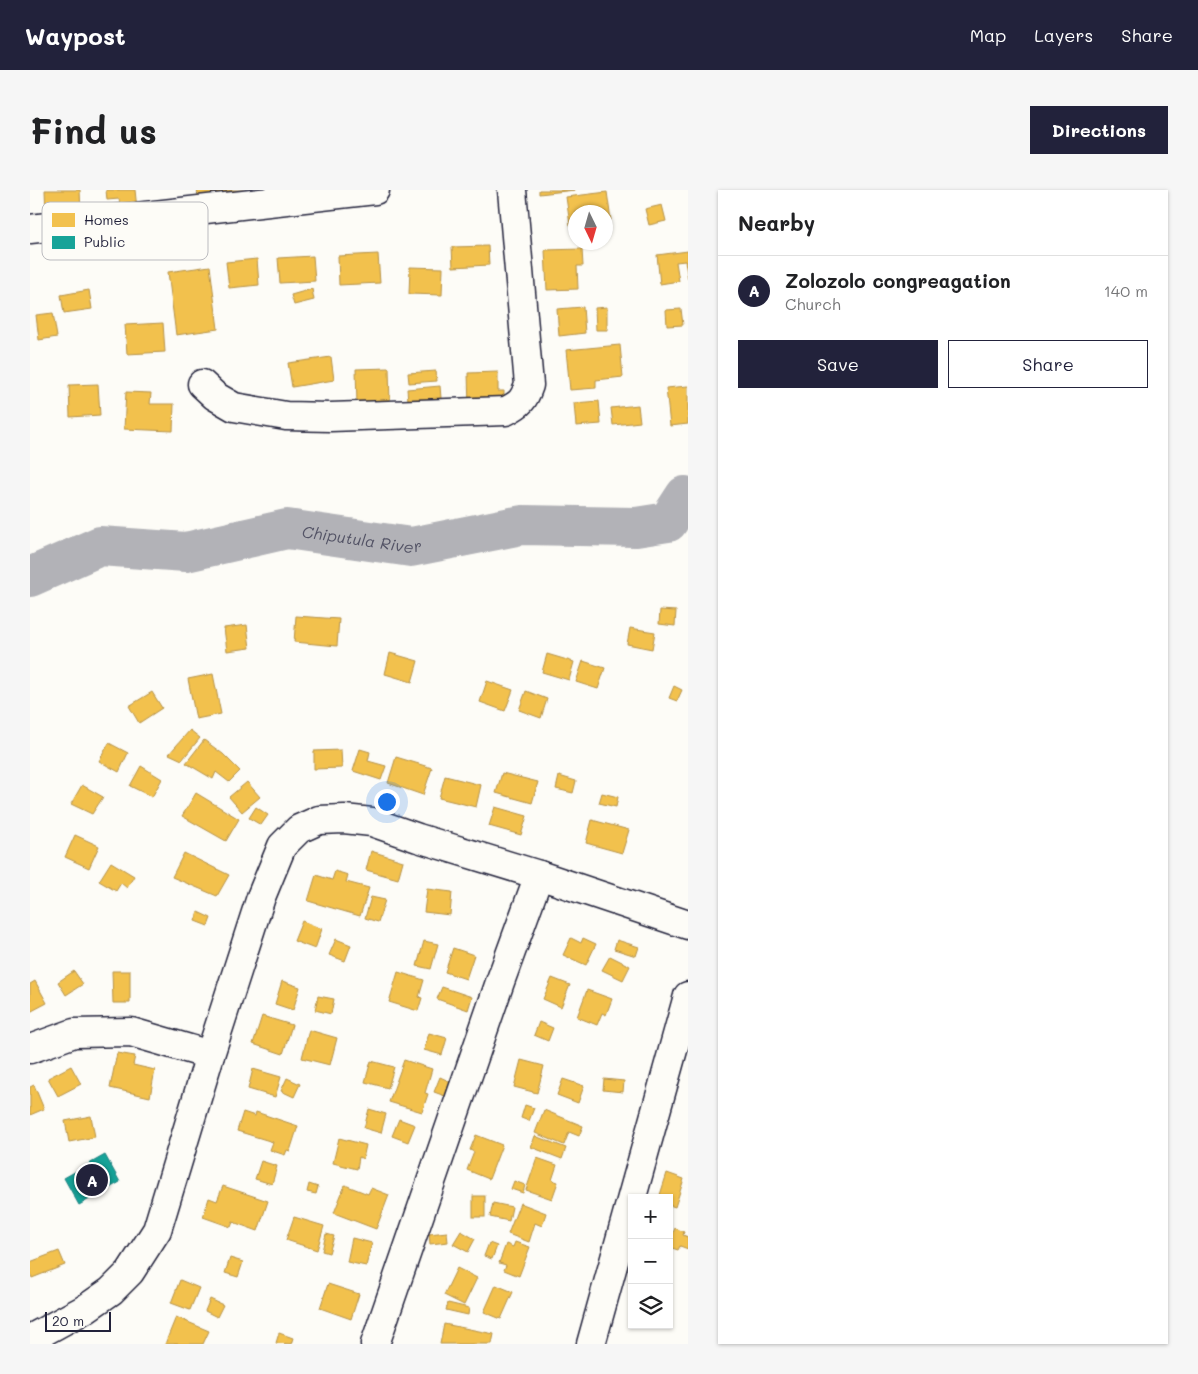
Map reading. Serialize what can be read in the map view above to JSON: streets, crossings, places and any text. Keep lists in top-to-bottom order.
{
  "water": ["Chiputula River"],
  "legend": ["Homes", "Public"],
  "scale_bar": "20 m",
  "north": "bottom",
  "page": {
    "header": "Waypost",
    "nav": ["Map", "Layers", "Share"],
    "buttons": [
      "Directions",
      ["Save", "Share"]
    ],
    "title": "Find us",
    "heading": "Nearby",
    "list": [
      {
        "mark": "A",
        "name": "Zolozolo congreagation",
        "note": "Church",
        "value": "140 m"
      }
    ],
    "pins": "A",
    "map_buttons": ["+", "−"],
    "scale": "20 m"
  }
}
